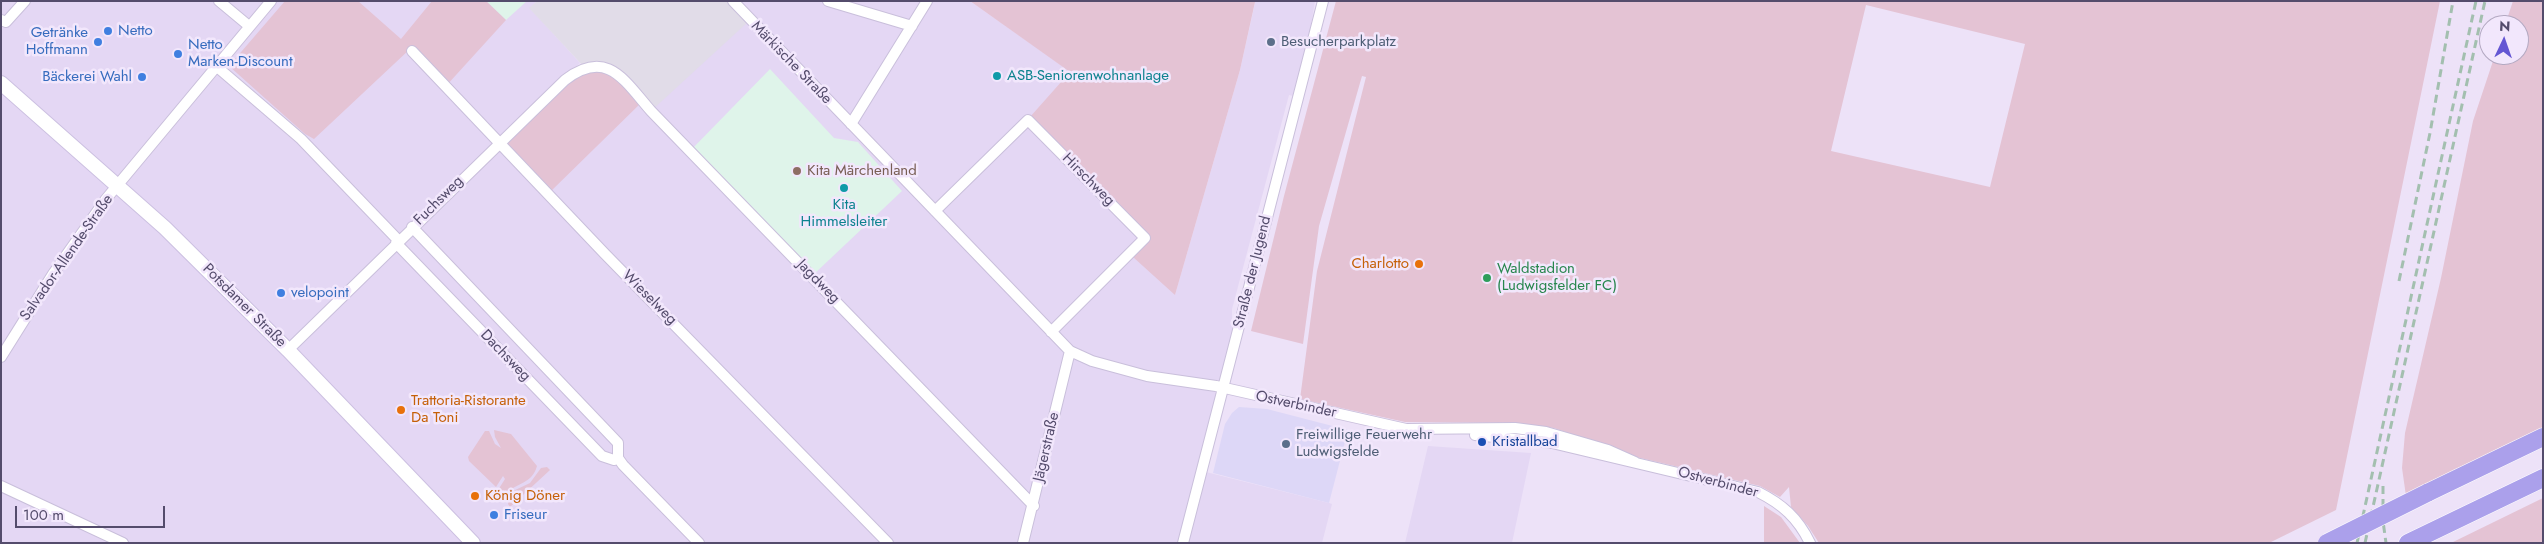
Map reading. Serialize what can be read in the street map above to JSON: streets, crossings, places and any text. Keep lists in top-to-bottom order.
{
  "streets": {
    "main road": ["Potsdamer Straße"],
    "street": [
      "Märkische Straße",
      "Hirschweg",
      "Fuchsweg",
      "Salvador-Allende-Straße",
      "Straße der Jugend",
      "Jagdweg",
      "Wieselweg",
      "Dachsweg",
      "Ostverbinder",
      "Jägerstraße"
    ]
  },
  "crossings": [
    ["Fuchsweg", "Jagdweg"],
    ["Fuchsweg", "Wieselweg"],
    ["Fuchsweg", "Potsdamer Straße"],
    ["Fuchsweg", "Dachsweg"],
    ["Salvador-Allende-Straße", "Potsdamer Straße"],
    ["Salvador-Allende-Straße", "Dachsweg"],
    ["Straße der Jugend", "Ostverbinder"],
    ["Jagdweg", "Jägerstraße"]
  ],
  "places": [
    "Netto",
    "Getränke Hoffmann",
    "Besucherparkplatz",
    "Netto Marken-Discount",
    "ASB-Seniorenwohnanlage",
    "Bäckerei Wahl",
    "Kita Märchenland",
    "Kita Himmelsleiter",
    "Charlotto",
    "Waldstadion (Ludwigsfelder FC)",
    "velopoint",
    "Trattoria-Ristorante Da Toni",
    "Kristallbad",
    "Freiwillige Feuerwehr Ludwigsfelde",
    "König Döner",
    "Friseur"
  ],
  "scale_bar": "100 m",
  "north": "top"
}
